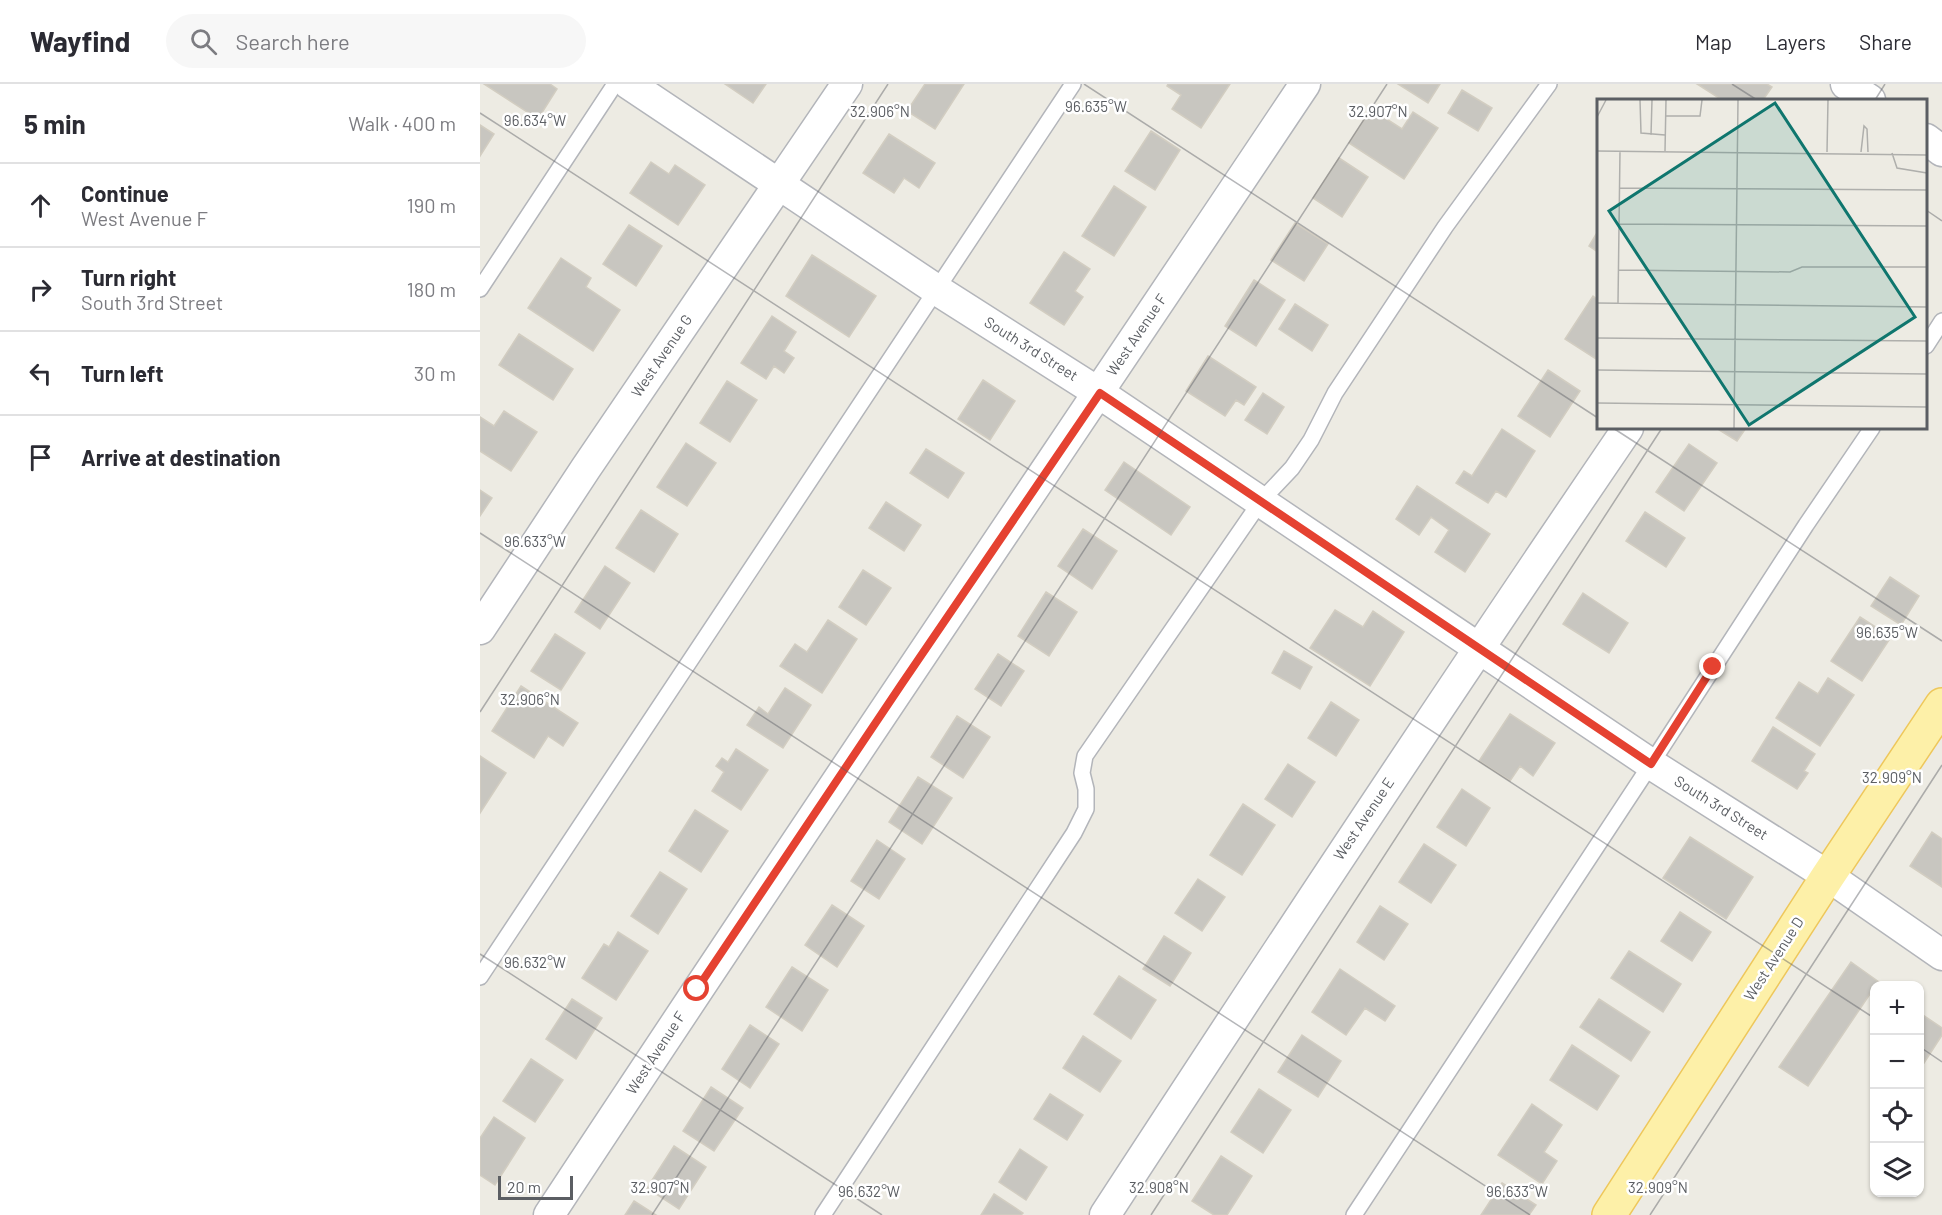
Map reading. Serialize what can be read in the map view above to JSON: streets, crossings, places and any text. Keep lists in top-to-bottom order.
{
  "streets": {
    "main road": ["West Avenue D"],
    "street": [
      "West Avenue F",
      "South 3rd Street",
      "West Avenue G",
      "West Avenue E"
    ]
  },
  "crossings": [
    ["West Avenue F", "South 3rd Street"],
    ["South 3rd Street", "West Avenue G"],
    ["South 3rd Street", "West Avenue E"],
    ["South 3rd Street", "West Avenue D"]
  ],
  "scale_bar": "20 m",
  "page": {
    "header": "Wayfind",
    "search": "Search here",
    "nav": ["Map", "Layers", "Share"],
    "heading": ["5 min", "Walk · 400 m"],
    "list": [
      ["Continue", "West Avenue F", "190 m"],
      ["Turn right", "South 3rd Street", "180 m"],
      ["Turn left", "30 m"],
      "Arrive at destination"
    ],
    "map_buttons": ["+", "−"],
    "scale": "20 m"
  },
  "coordinates": [
    "96.635°W",
    "32.907°N",
    "32.906°N",
    "96.634°W",
    "96.633°W",
    "32.909°N",
    "96.632°W",
    "32.908°N"
  ]
}
